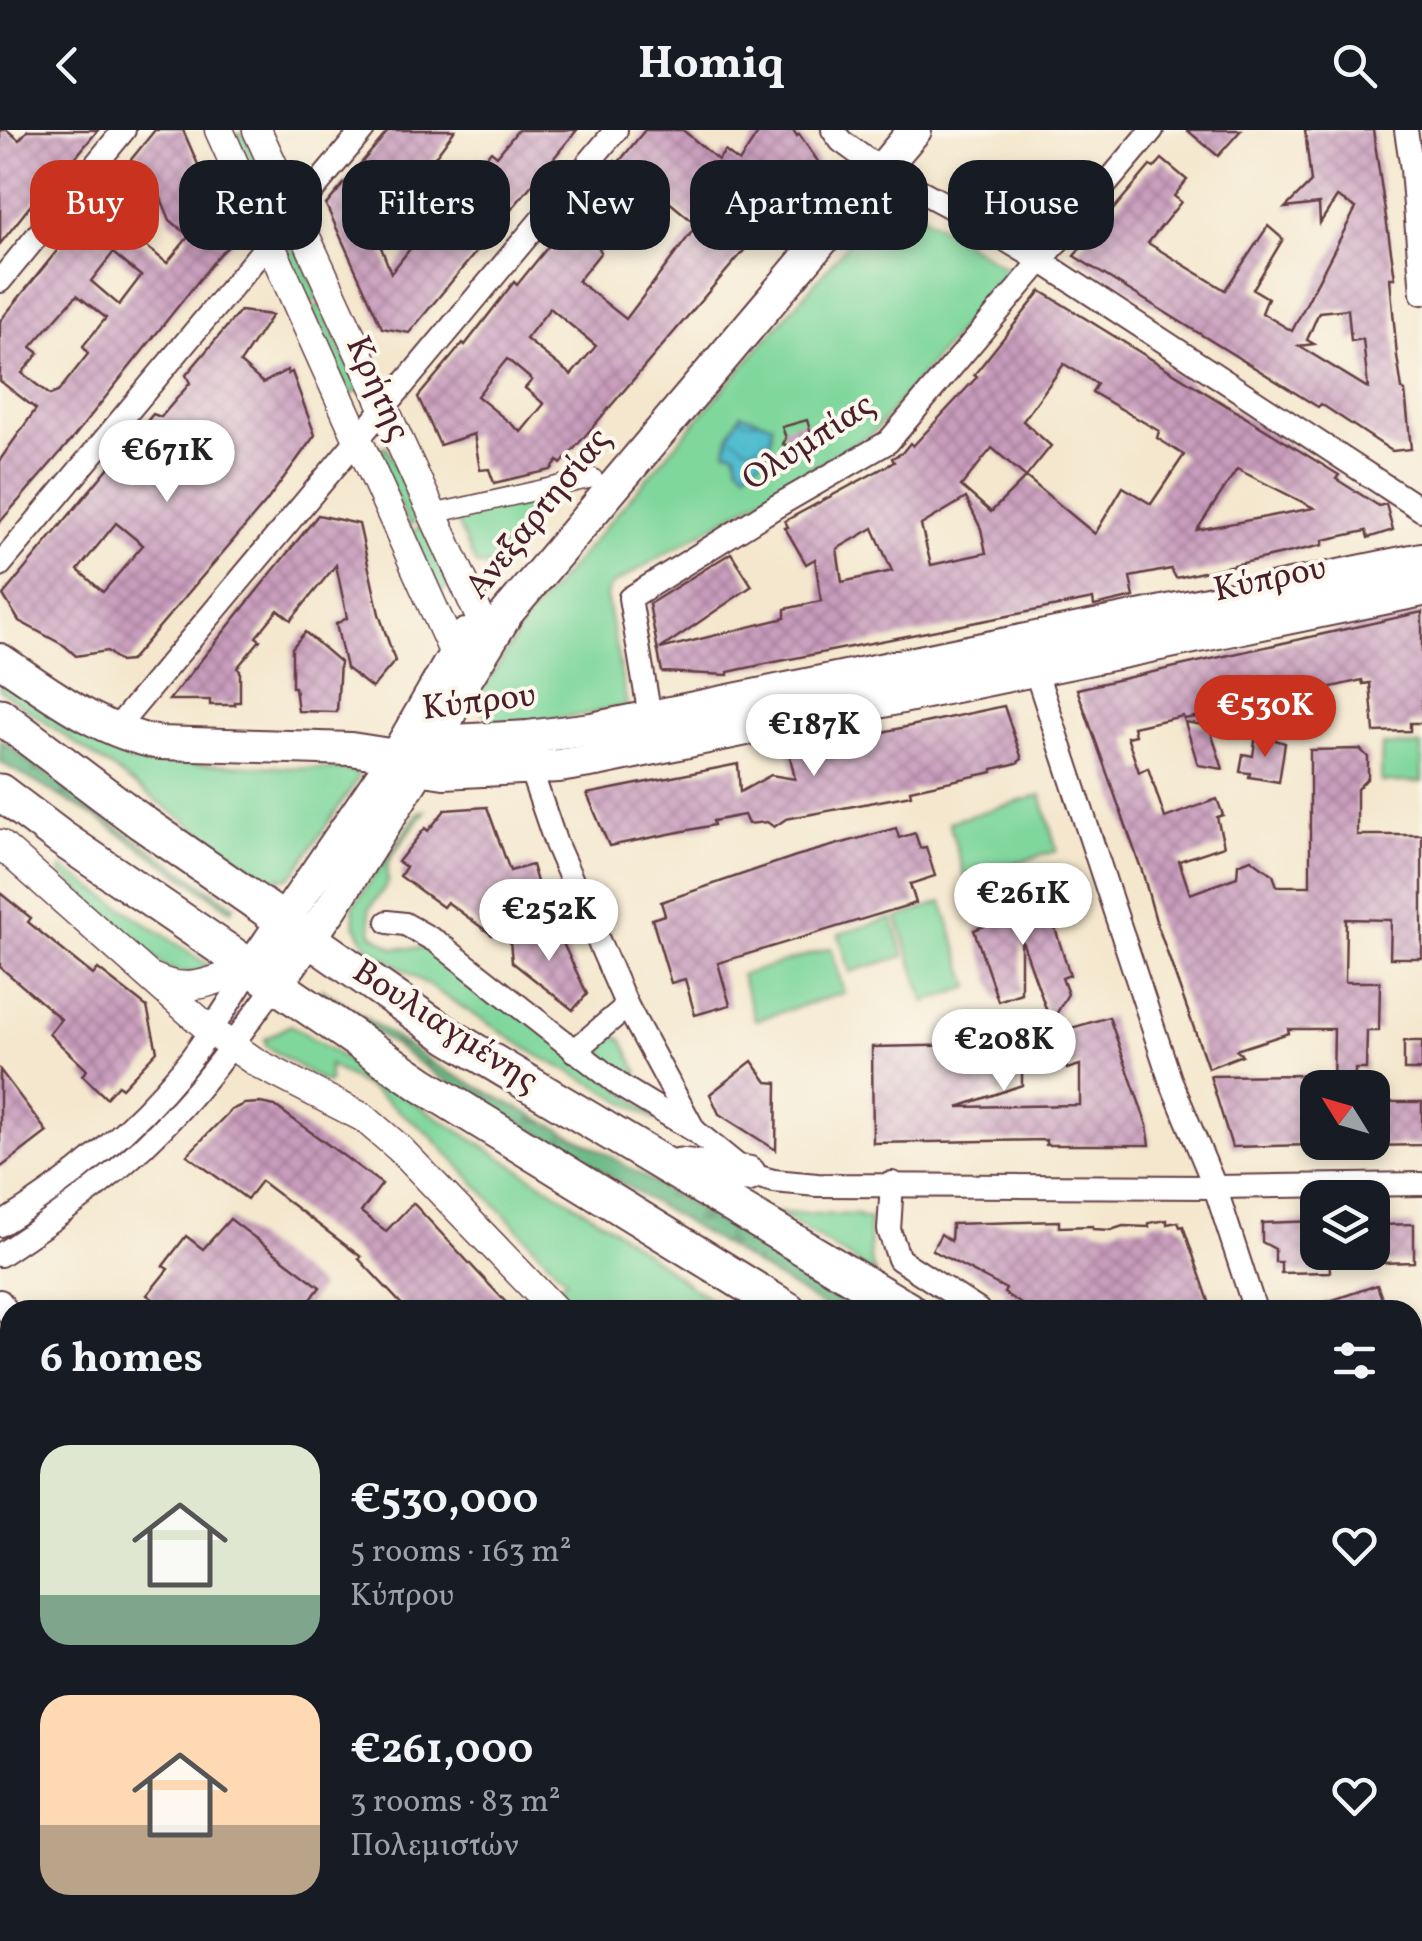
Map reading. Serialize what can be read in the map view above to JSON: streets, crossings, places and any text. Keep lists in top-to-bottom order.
{
  "streets": {
    "main road": ["Ανεξαρτησίας", "Κύπρου", "Βουλιαγμένης"],
    "street": ["Κρήτης", "Ολυμπίας"]
  },
  "crossings": [
    ["Κρήτης", "Ανεξαρτησίας"],
    ["Ολυμπίας", "Κύπρου"],
    ["Ανεξαρτησίας", "Κύπρου"],
    ["Ανεξαρτησίας", "Βουλιαγμένης"]
  ],
  "north": "top left",
  "page": {
    "header": "Homiq",
    "chip": [
      "Buy",
      "Rent",
      "Filters",
      "New",
      "Apartment",
      "House"
    ],
    "price": [
      "€671K",
      "€530K",
      "€187K",
      "€261K",
      "€252K",
      "€208K"
    ],
    "heading": "6 homes",
    "list": [
      {
        "name": "€530,000",
        "note": "5 rooms · 163 m² · Κύπρου"
      },
      {
        "name": "€261,000",
        "note": "3 rooms · 83 m² · Πολεμιστών"
      }
    ]
  }
}
